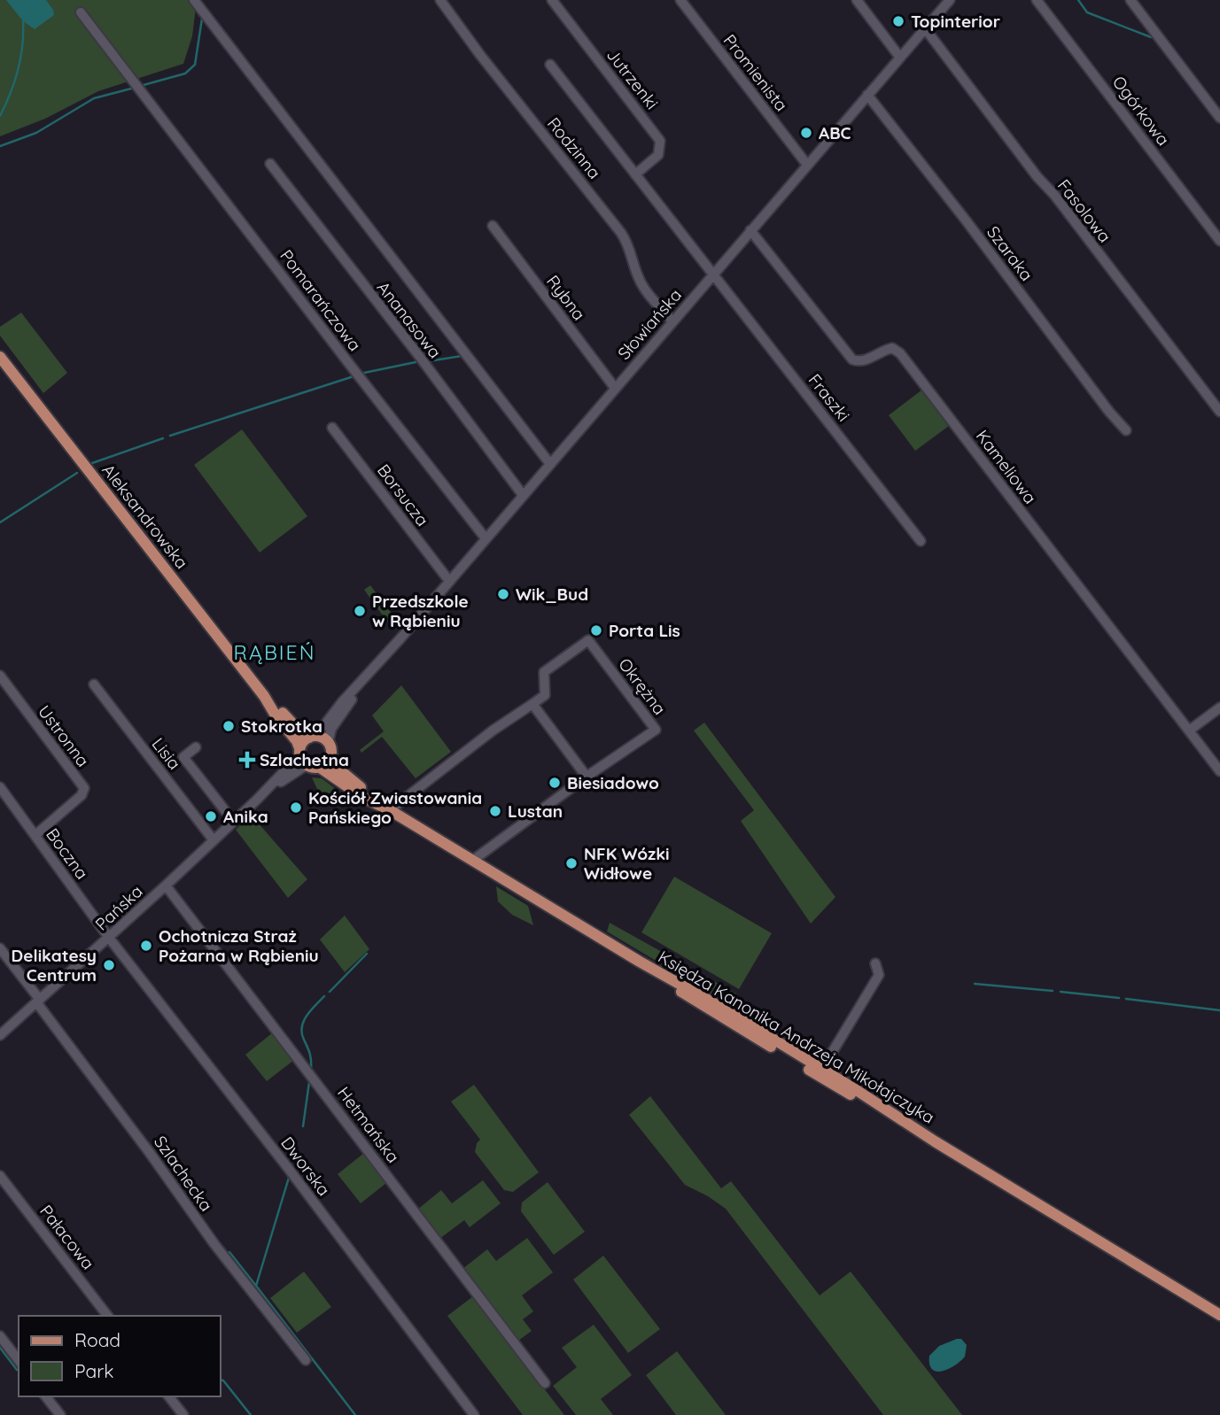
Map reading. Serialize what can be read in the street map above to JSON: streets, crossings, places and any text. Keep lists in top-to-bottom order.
{
  "streets": {
    "main road": ["Aleksandrowska", "Księdza Kanonika Andrzeja Mikołajczyka"],
    "street": [
      "Promienista",
      "Jutrzenki",
      "Ogórkowa",
      "Rodzinna",
      "Fasolowa",
      "Szaraka",
      "Rybna",
      "Pomarańczowa",
      "Ananasowa",
      "Słowiańska",
      "Fraszki",
      "Kameliowa",
      "Borsucza",
      "Okrężna",
      "Ustronna",
      "Lisia",
      "Boczna",
      "Pańska",
      "Hetmańska",
      "Dworska",
      "Szlachecka",
      "Pałacowa"
    ]
  },
  "crossings": [
    ["Promienista", "Słowiańska"],
    ["Rodzinna", "Słowiańska"],
    ["Fasolowa", "Słowiańska"],
    ["Szaraka", "Słowiańska"],
    ["Rybna", "Słowiańska"],
    ["Pomarańczowa", "Słowiańska"],
    ["Ananasowa", "Słowiańska"],
    ["Słowiańska", "Fraszki"],
    ["Słowiańska", "Kameliowa"],
    ["Słowiańska", "Borsucza"],
    ["Słowiańska", "Aleksandrowska"],
    ["Słowiańska", "Pańska"],
    ["Słowiańska", "Księdza Kanonika Andrzeja Mikołajczyka"],
    ["Aleksandrowska", "Pańska"],
    ["Aleksandrowska", "Księdza Kanonika Andrzeja Mikołajczyka"],
    ["Okrężna", "Księdza Kanonika Andrzeja Mikołajczyka"],
    ["Ustronna", "Boczna"],
    ["Lisia", "Pańska"],
    ["Boczna", "Pańska"],
    ["Boczna", "Dworska"],
    ["Pańska", "Księdza Kanonika Andrzeja Mikołajczyka"],
    ["Pańska", "Hetmańska"],
    ["Pańska", "Dworska"],
    ["Pańska", "Szlachecka"]
  ],
  "districts": ["RĄBIEŃ"],
  "places": {
    "other": [
      "Topinterior",
      "ABC",
      "Wik_Bud",
      "Przedszkole w Rąbieniu",
      "Porta Lis",
      "Stokrotka",
      "Biesiadowo",
      "Kościół Zwiastowania Pańskiego",
      "Lustan",
      "Anika",
      "NFK Wózki Widłowe",
      "Ochotnicza Straż Pożarna w Rąbieniu",
      "Delikatesy Centrum"
    ],
    "health": ["Szlachetna"]
  },
  "legend": ["Road", "Park"]
}
